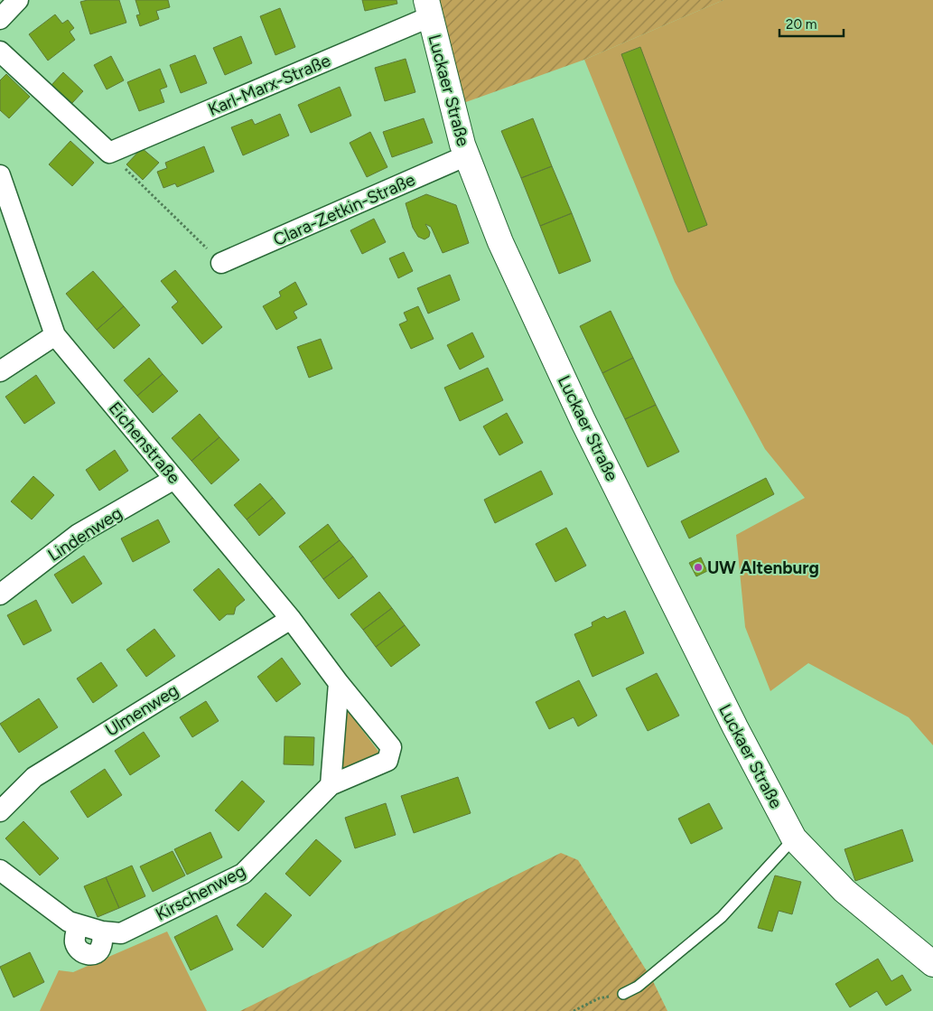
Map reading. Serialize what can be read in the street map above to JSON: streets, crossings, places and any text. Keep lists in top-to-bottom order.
{
  "streets": {
    "street": [
      "Karl-Marx-Straße",
      "Luckaer Straße",
      "Clara-Zetkin-Straße",
      "Eichenstraße",
      "Lindenweg",
      "Ulmenweg",
      "Kirschenweg"
    ]
  },
  "crossings": [
    ["Karl-Marx-Straße", "Luckaer Straße"],
    ["Luckaer Straße", "Clara-Zetkin-Straße"],
    ["Eichenstraße", "Lindenweg"],
    ["Eichenstraße", "Ulmenweg"],
    ["Eichenstraße", "Kirschenweg"]
  ],
  "places": ["UW Altenburg"],
  "scale_bar": "20 m"
}
